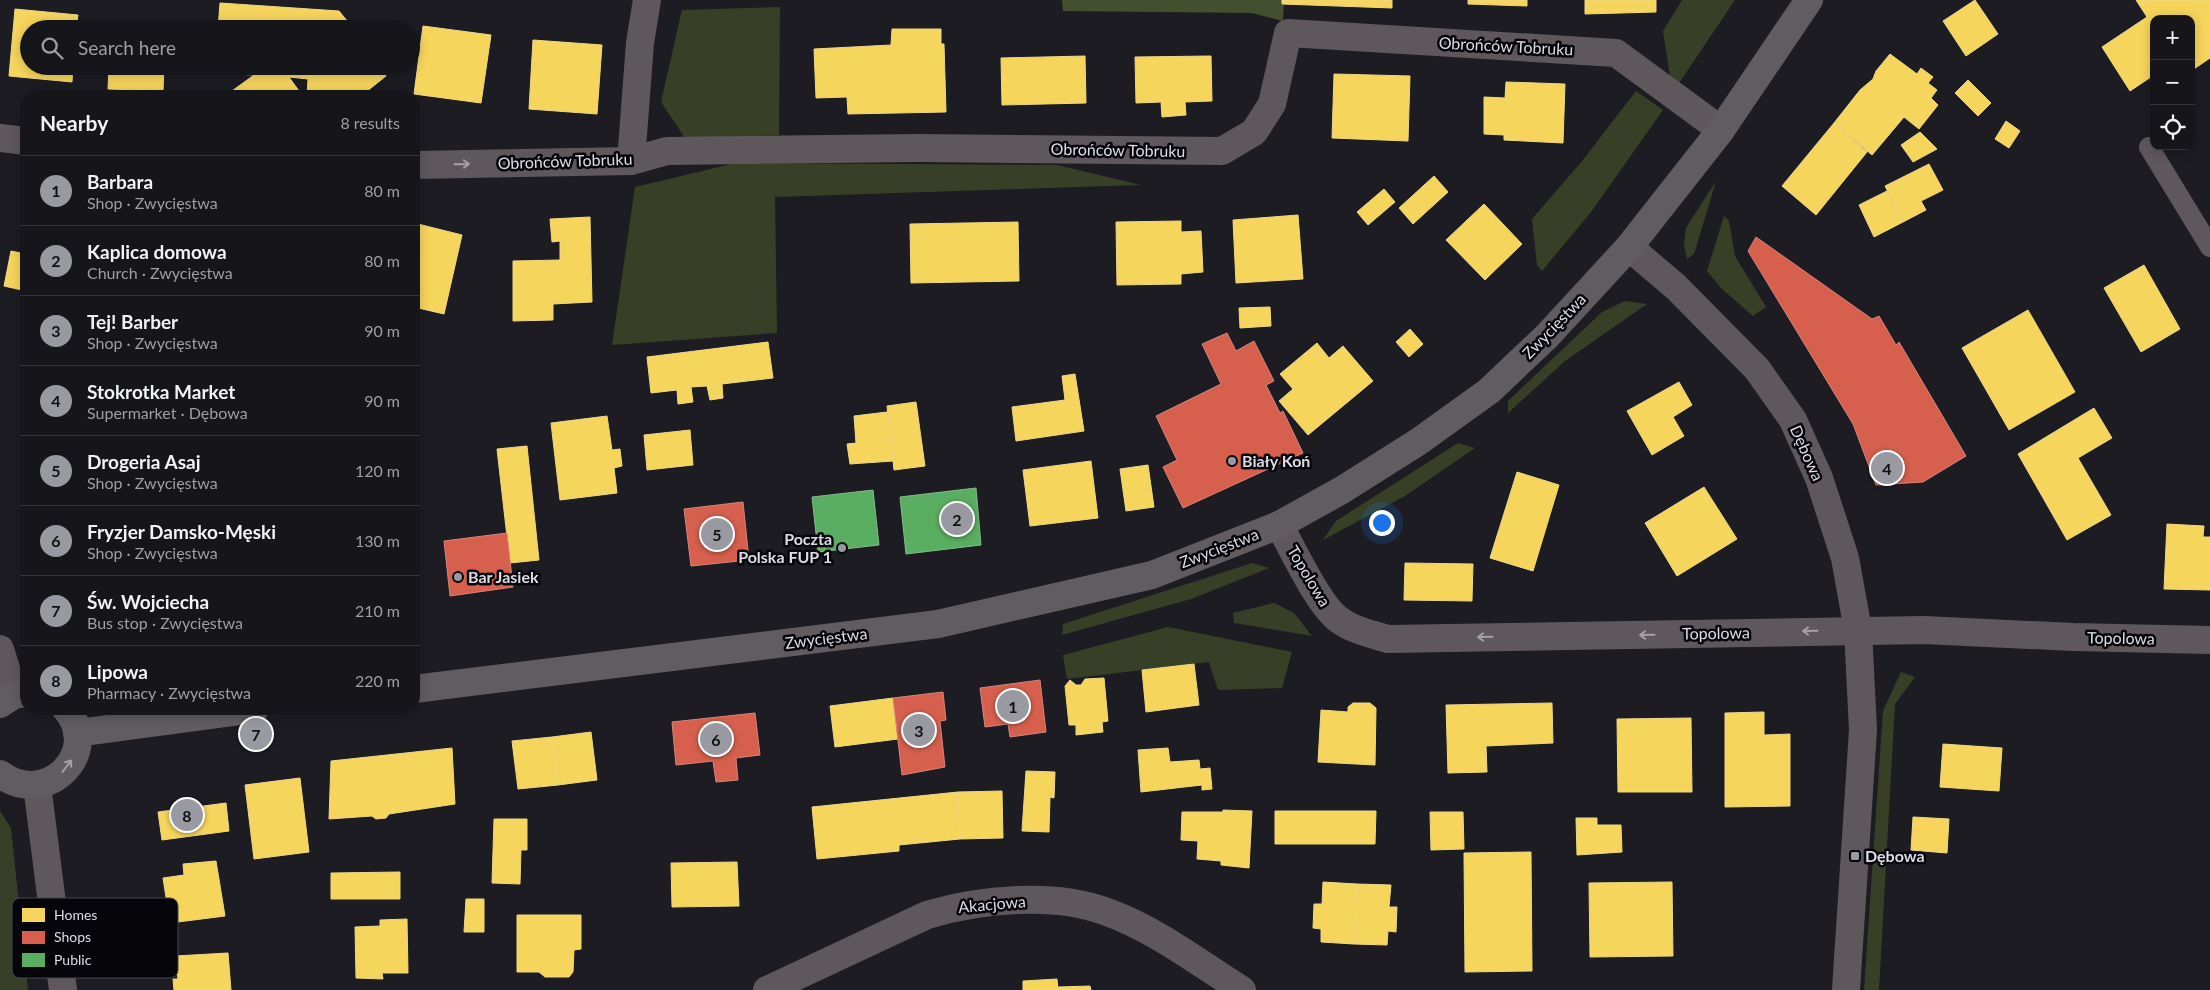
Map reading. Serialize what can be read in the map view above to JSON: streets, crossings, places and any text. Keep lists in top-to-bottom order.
{
  "streets": {
    "main road": ["Zwycięstwa"],
    "street": [
      "Obrońców Tobruku",
      "Dębowa",
      "Topolowa",
      "Akacjowa"
    ]
  },
  "crossings": [
    ["Obrońców Tobruku", "Zwycięstwa"],
    ["Zwycięstwa", "Dębowa"],
    ["Zwycięstwa", "Topolowa"],
    ["Dębowa", "Topolowa"]
  ],
  "one_way": ["Topolowa"],
  "places": {
    "other": ["Biały Koń", "Poczta Polska FUP 1", "Bar Jasiek"],
    "transit": ["Dębowa"]
  },
  "legend": ["Homes", "Shops", "Public"],
  "page": {
    "map_buttons": ["+", "−"],
    "search": "Search here",
    "heading": ["Nearby", "8 results"],
    "list": [
      {
        "mark": "1",
        "name": "Barbara",
        "note": "Shop · Zwycięstwa",
        "value": "80 m"
      },
      {
        "mark": "2",
        "name": "Kaplica domowa",
        "note": "Church · Zwycięstwa",
        "value": "80 m"
      },
      {
        "mark": "3",
        "name": "Tej! Barber",
        "note": "Shop · Zwycięstwa",
        "value": "90 m"
      },
      {
        "mark": "4",
        "name": "Stokrotka Market",
        "note": "Supermarket · Dębowa",
        "value": "90 m"
      },
      {
        "mark": "5",
        "name": "Drogeria Asaj",
        "note": "Shop · Zwycięstwa",
        "value": "120 m"
      },
      {
        "mark": "6",
        "name": "Fryzjer Damsko-Męski",
        "note": "Shop · Zwycięstwa",
        "value": "130 m"
      },
      {
        "mark": "7",
        "name": "Św. Wojciecha",
        "note": "Bus stop · Zwycięstwa",
        "value": "210 m"
      },
      {
        "mark": "8",
        "name": "Lipowa",
        "note": "Pharmacy · Zwycięstwa",
        "value": "220 m"
      }
    ],
    "pins": [
      "4",
      "2",
      "5",
      "1",
      "3",
      "7",
      "6",
      "8"
    ]
  }
}
